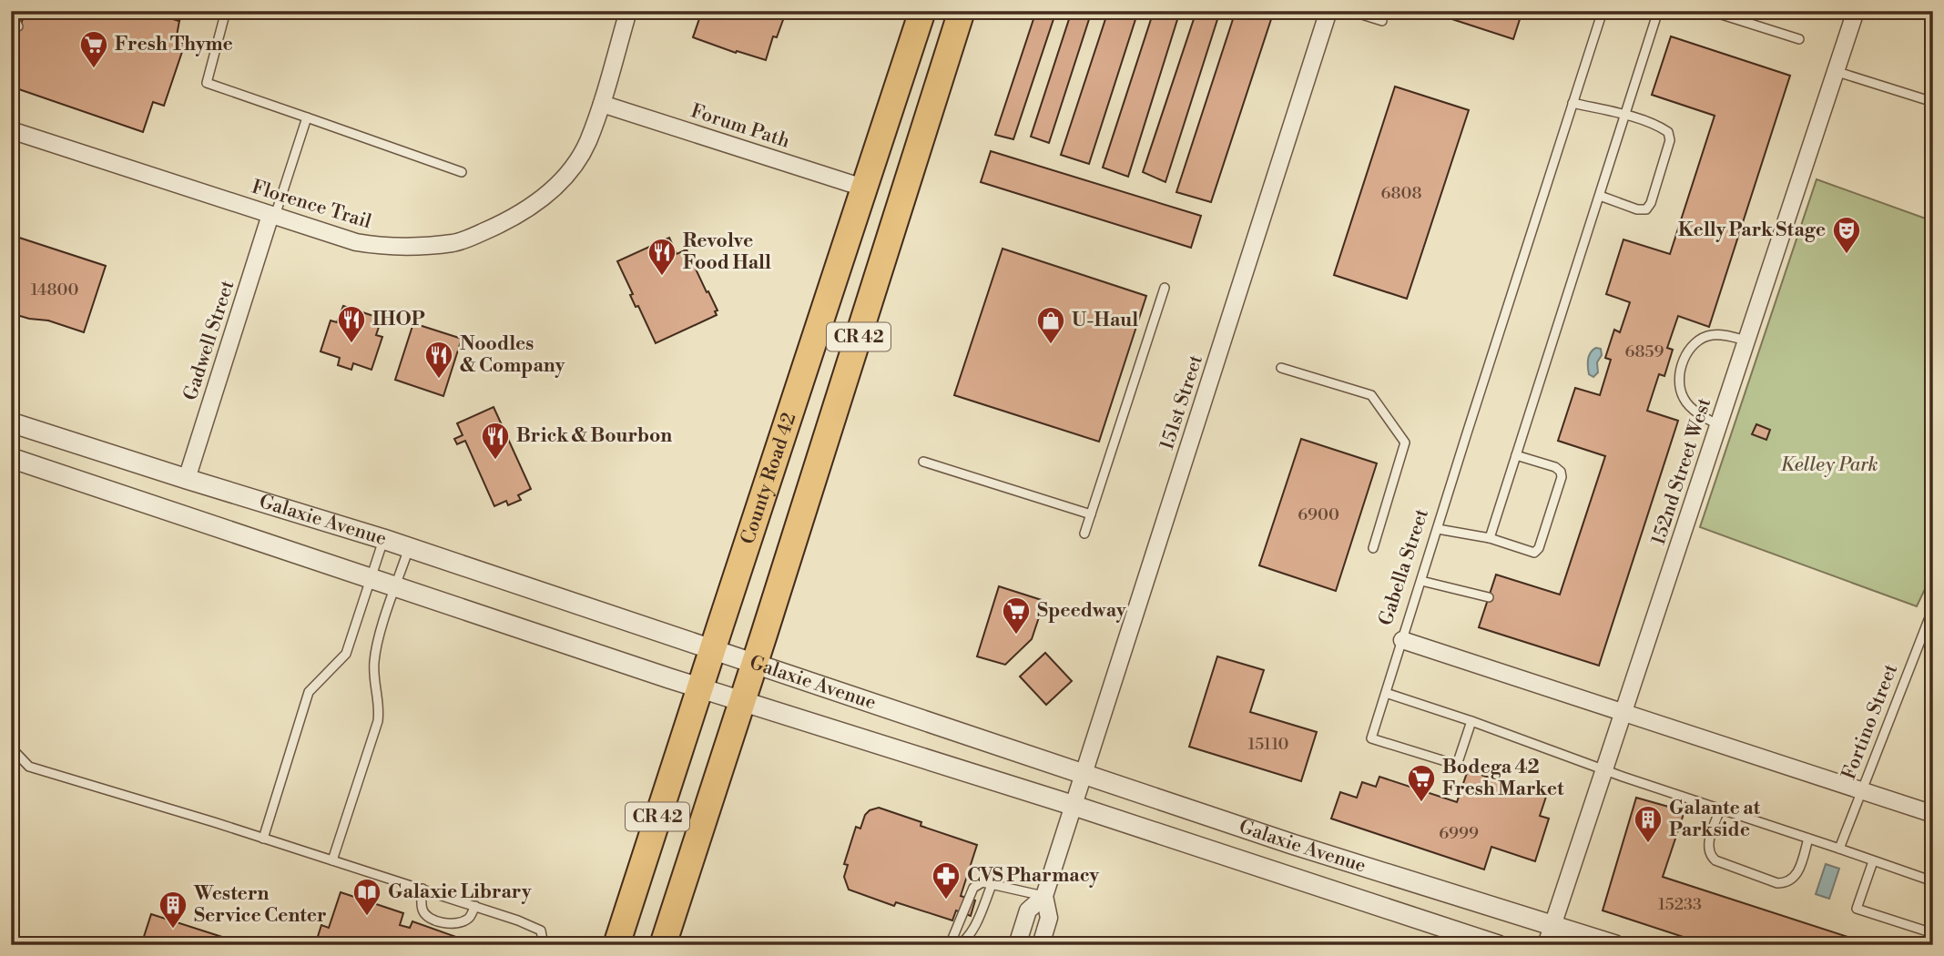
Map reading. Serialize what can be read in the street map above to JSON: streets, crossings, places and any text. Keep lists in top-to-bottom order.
{
  "streets": {
    "highway": ["CR 42", "County Road 42"],
    "street": [
      "Forum Path",
      "Florence Trail",
      "Gadwell Street",
      "151st Street",
      "152nd Street West",
      "Galaxie Avenue",
      "Gabella Street"
    ],
    "lane": ["Fortino Street"]
  },
  "crossings": [
    ["Forum Path", "Florence Trail"],
    ["Forum Path", "County Road 42"],
    ["Florence Trail", "Gadwell Street"],
    ["CR 42", "Galaxie Avenue"],
    ["Gadwell Street", "Galaxie Avenue"],
    ["151st Street", "Galaxie Avenue"],
    ["152nd Street West", "Galaxie Avenue"],
    ["152nd Street West", "Gabella Street"],
    ["County Road 42", "Galaxie Avenue"],
    ["Gabella Street", "Fortino Street"]
  ],
  "parks": ["Kelley Park"],
  "places": {
    "supermarket": ["Fresh Thyme", "Speedway", "Bodega 42 Fresh Market"],
    "theatre": ["Kelly Park Stage"],
    "restaurant": [
      "Revolve Food Hall",
      "IHOP",
      "Noodles & Company",
      "Brick & Bourbon"
    ],
    "shop": ["U-Haul"],
    "building": ["Galante at Parkside", "Western Service Center"],
    "pharmacy": ["CVS Pharmacy"],
    "library": ["Galaxie Library"]
  },
  "house_numbers": [
    "6808",
    "14800",
    "6859",
    "6900",
    "15110",
    "6999",
    "15233"
  ]
}
